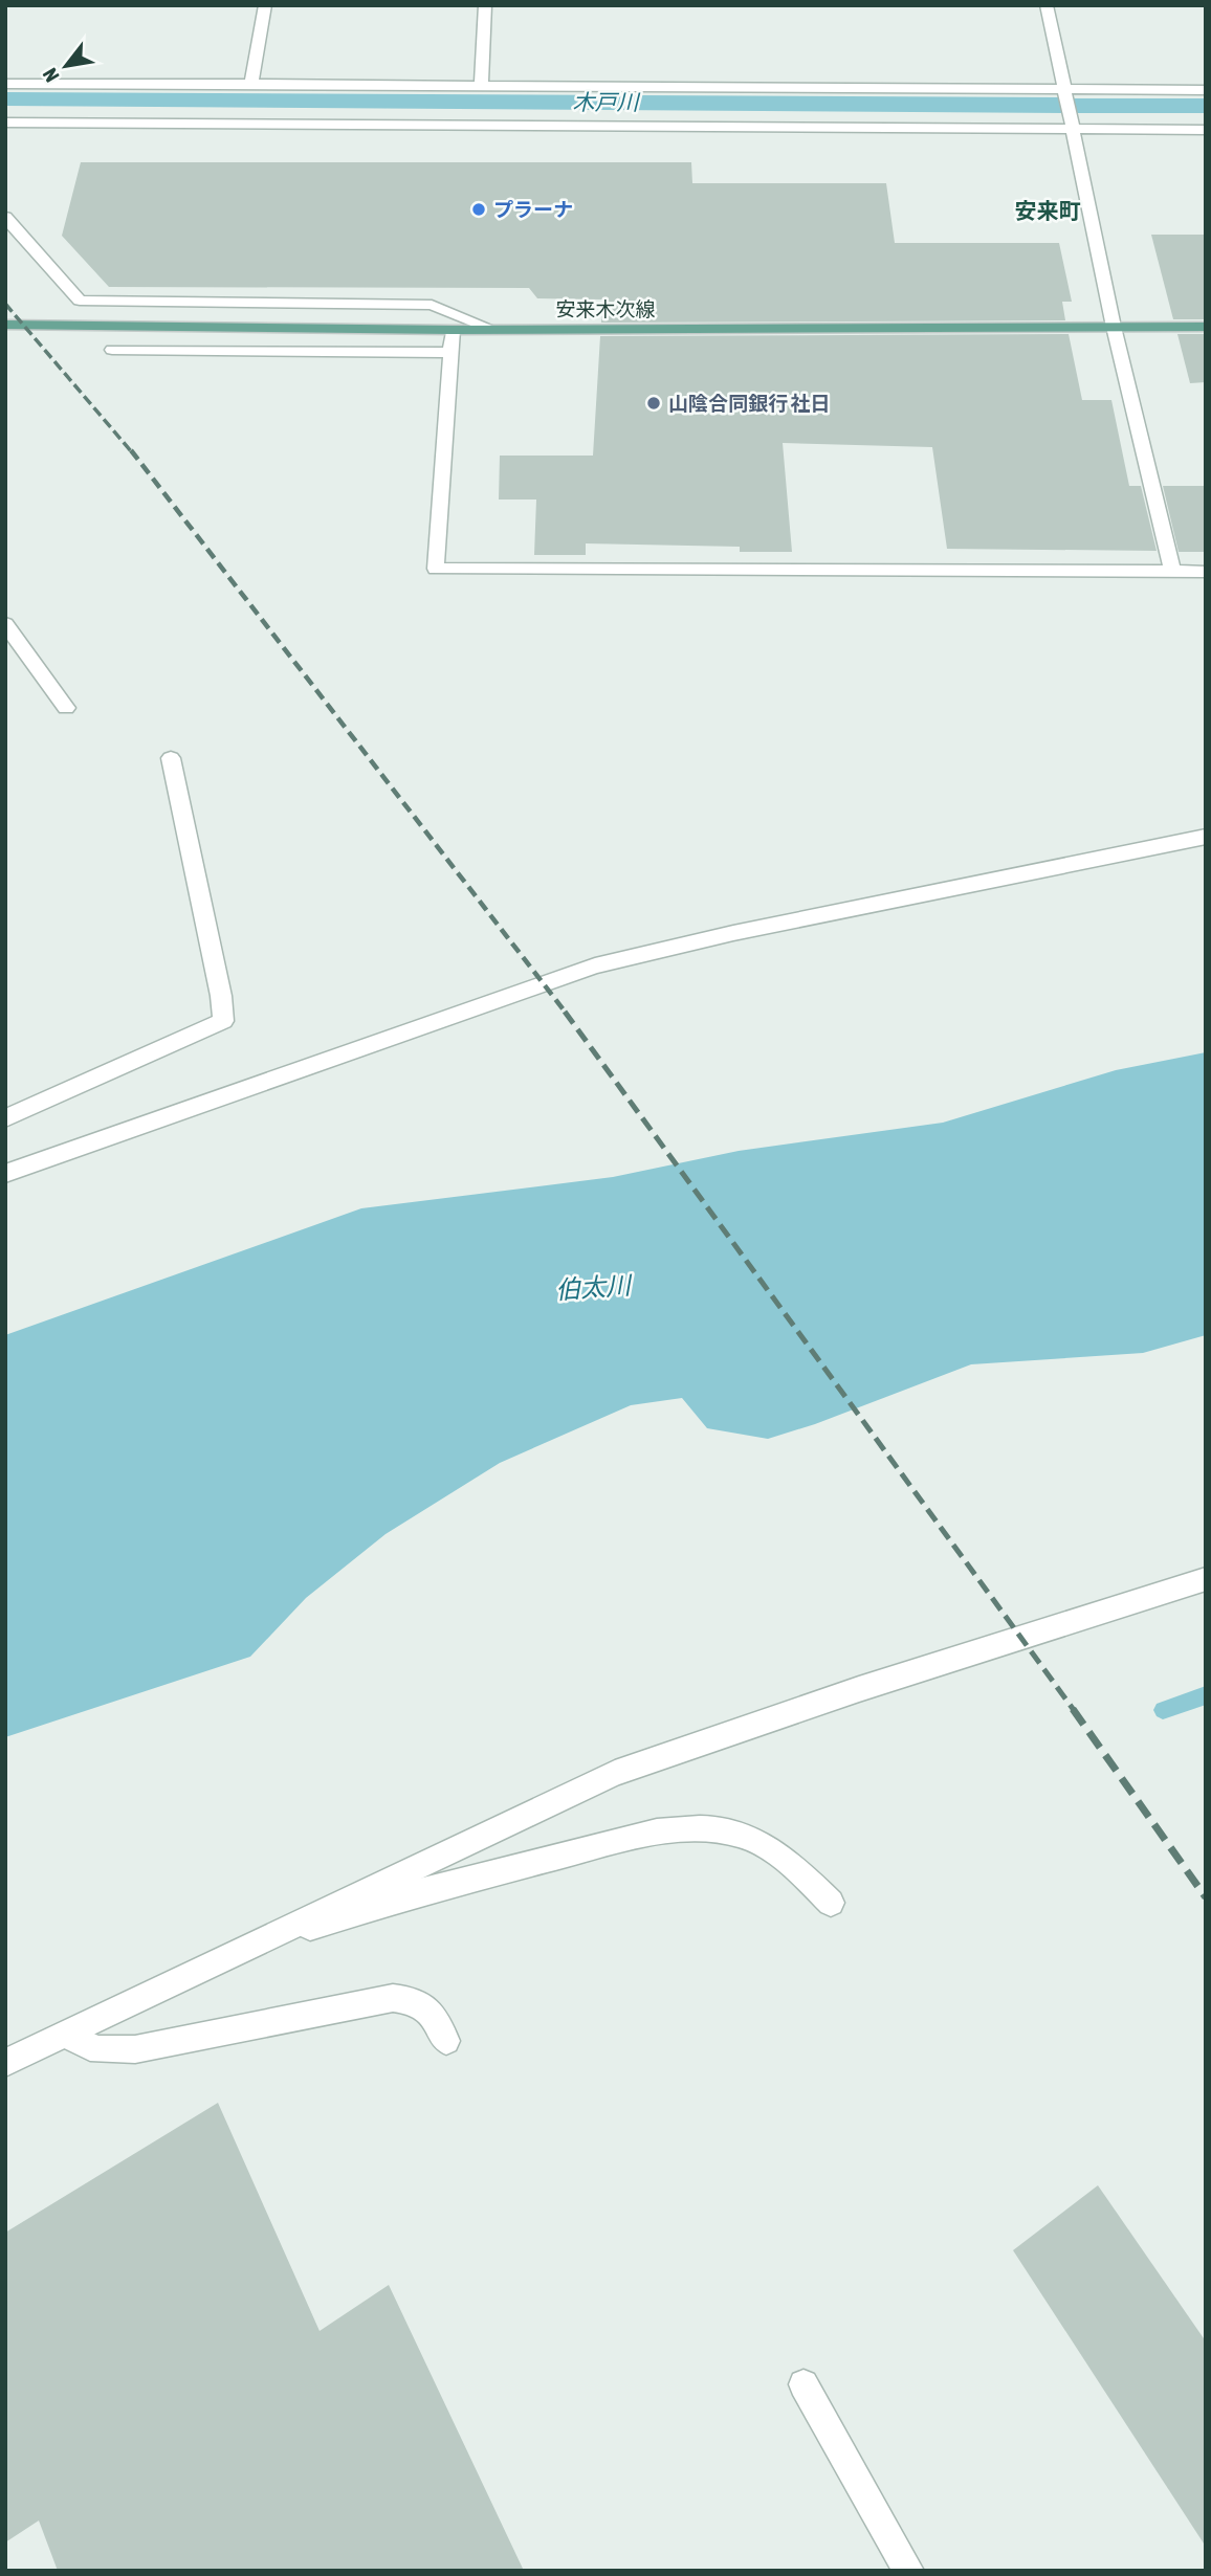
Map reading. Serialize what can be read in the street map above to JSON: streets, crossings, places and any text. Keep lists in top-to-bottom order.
{
  "streets": {
    "main road": ["安来木次線"]
  },
  "districts": ["安来町"],
  "water": ["木戸川", "伯太川"],
  "places": ["プラーナ", "山陰合同銀行 社日"],
  "north": "bottom left"
}
